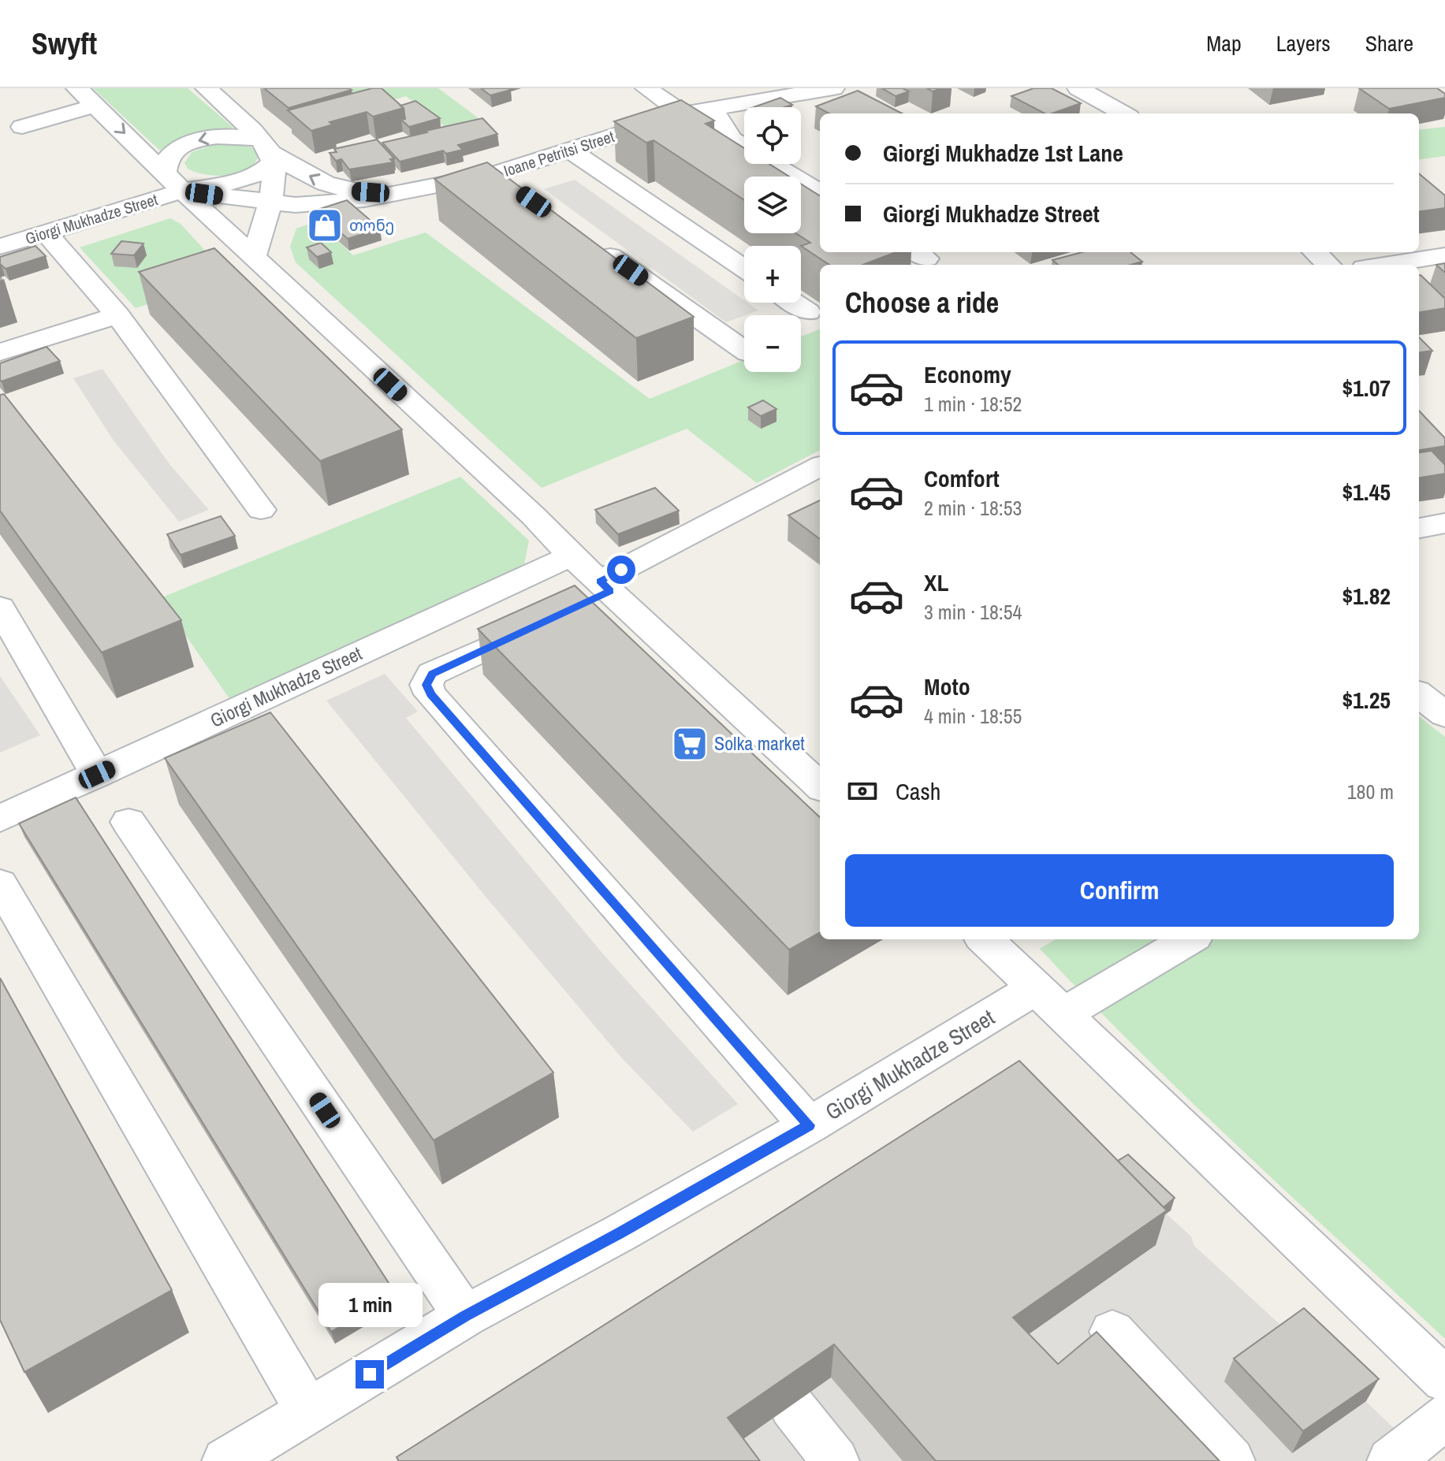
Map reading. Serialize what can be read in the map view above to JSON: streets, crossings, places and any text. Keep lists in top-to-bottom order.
{
  "streets": {
    "street": ["Ioane Petritsi Street", "Giorgi Mukhadze Street"]
  },
  "crossings": [
    ["Ioane Petritsi Street", "Giorgi Mukhadze Street"]
  ],
  "places": {
    "shop": ["თონე"],
    "supermarket": ["Solka market"]
  },
  "page": {
    "header": "Swyft",
    "nav": ["Map", "Layers", "Share"],
    "map_buttons": ["+", "−"],
    "banner": ["Giorgi Mukhadze 1st Lane", "Giorgi Mukhadze Street"],
    "heading": "Choose a ride",
    "list": [
      {
        "name": "Economy",
        "note": "1 min · 18:52",
        "value": "$1.07"
      },
      {
        "name": "Comfort",
        "note": "2 min · 18:53",
        "value": "$1.45"
      },
      {
        "name": "XL",
        "note": "3 min · 18:54",
        "value": "$1.82"
      },
      {
        "name": "Moto",
        "note": "4 min · 18:55",
        "value": "$1.25"
      }
    ],
    "pay": ["Cash", "180 m"],
    "buttons": "Confirm",
    "bubble": "1 min"
  }
}
